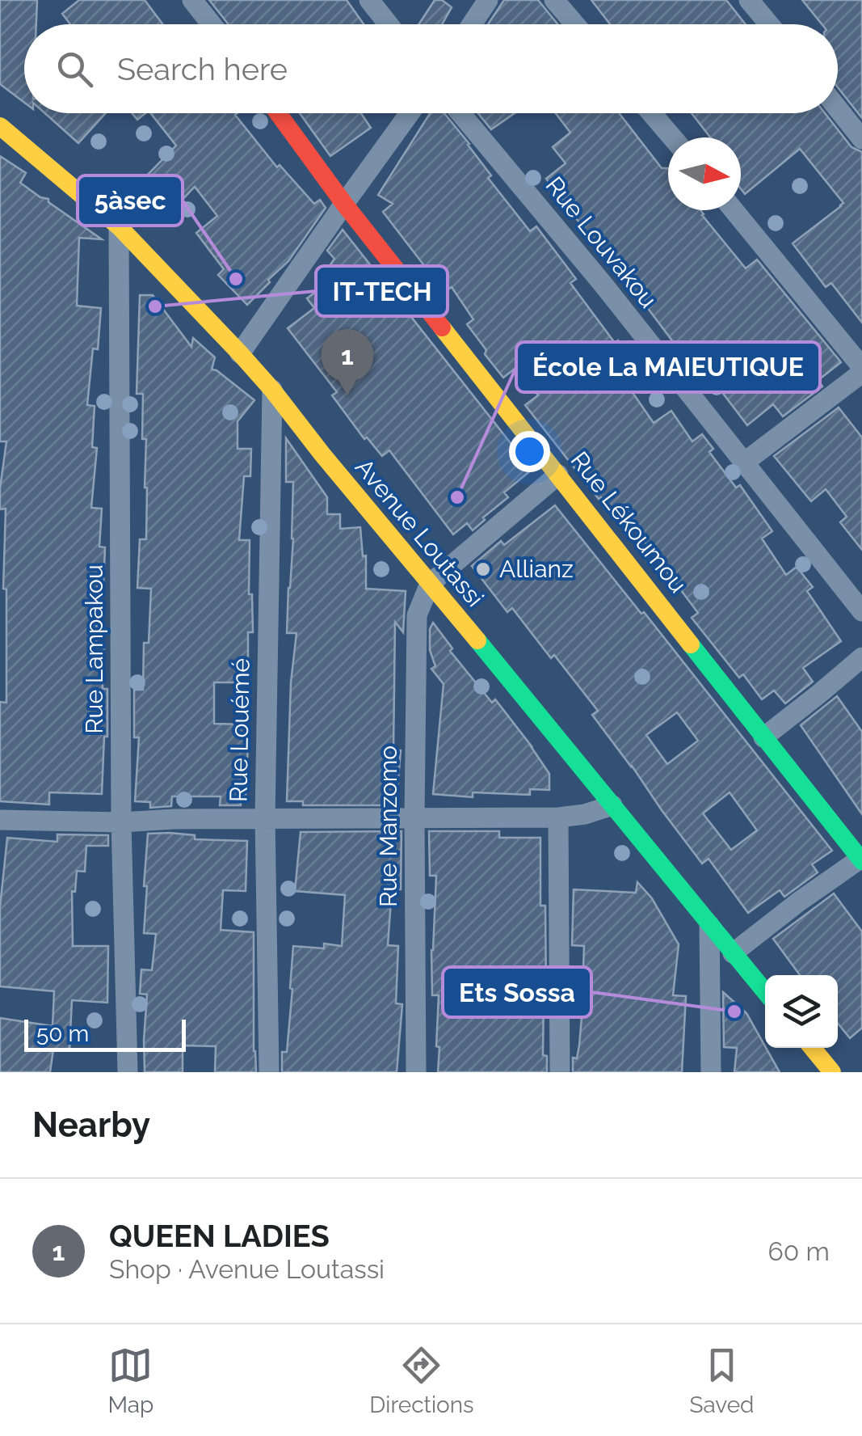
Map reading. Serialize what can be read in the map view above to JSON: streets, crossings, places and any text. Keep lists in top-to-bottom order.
{
  "streets": {
    "main road": ["Rue Lékoumou", "Avenue Loutassi"],
    "street": [
      "Rue Louvakou",
      "Rue Lampakou",
      "Rue Louémé",
      "Rue Manzomo"
    ]
  },
  "crossings": [
    ["Avenue Loutassi", "Rue Lampakou"],
    ["Avenue Loutassi", "Rue Louémé"],
    ["Avenue Loutassi", "Rue Manzomo"]
  ],
  "places": [
    "5àsec",
    "IT-TECH",
    "École La MAIEUTIQUE",
    "Allianz",
    "Ets Sossa"
  ],
  "scale_bar": "50 m",
  "north": "right",
  "page": {
    "search": "Search here",
    "pins": "1",
    "scale": "50 m",
    "heading": "Nearby",
    "list": [
      {
        "mark": "1",
        "name": "QUEEN LADIES",
        "note": "Shop · Avenue Loutassi",
        "value": "60 m"
      }
    ],
    "nav": ["Map", "Directions", "Saved"]
  }
}
